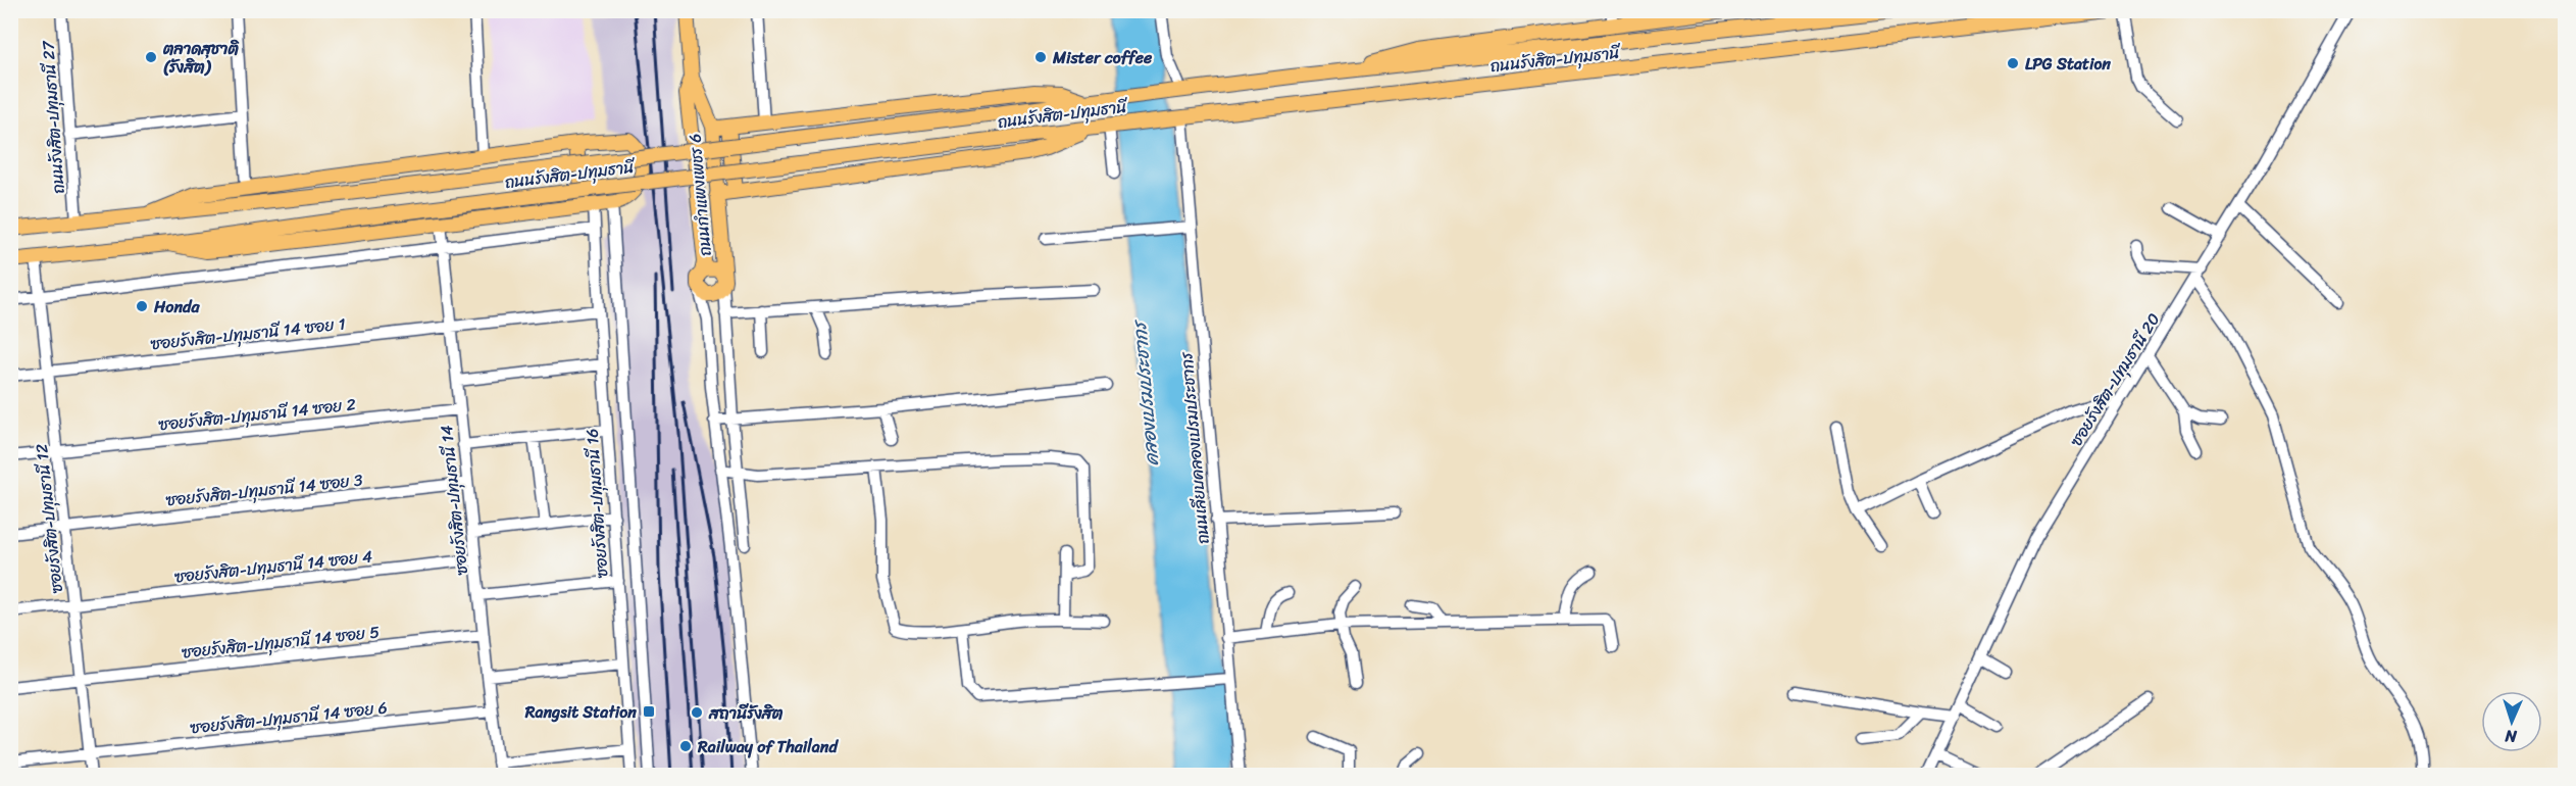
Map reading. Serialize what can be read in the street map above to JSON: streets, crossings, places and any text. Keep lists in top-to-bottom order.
{
  "streets": {
    "main road": ["ถนนรังสิต-ปทุมธานี", "ถนนกำแพงเพชร 6"],
    "street": [
      "ถนนรังสิต-ปทุมธานี 27",
      "ซอยรังสิต-ปทุมธานี 14 ซอย 1",
      "ซอยรังสิต-ปทุมธานี 20",
      "ซอยรังสิต-ปทุมธานี 14 ซอย 2",
      "ถนนเลียบคลองเปรมประชากร",
      "ซอยรังสิต-ปทุมธานี 14 ซอย 3",
      "ซอยรังสิต-ปทุมธานี 14",
      "ซอยรังสิต-ปทุมธานี 16",
      "ซอยรังสิต-ปทุมธานี 12",
      "ซอยรังสิต-ปทุมธานี 14 ซอย 4",
      "ซอยรังสิต-ปทุมธานี 14 ซอย 5",
      "ซอยรังสิต-ปทุมธานี 14 ซอย 6"
    ]
  },
  "crossings": [
    ["ถนนรังสิต-ปทุมธานี", "ถนนรังสิต-ปทุมธานี 27"],
    ["ถนนรังสิต-ปทุมธานี", "ถนนเลียบคลองเปรมประชากร"],
    ["ถนนรังสิต-ปทุมธานี", "ซอยรังสิต-ปทุมธานี 12"],
    ["ซอยรังสิต-ปทุมธานี 14 ซอย 1", "ซอยรังสิต-ปทุมธานี 14"],
    ["ซอยรังสิต-ปทุมธานี 14 ซอย 1", "ซอยรังสิต-ปทุมธานี 16"],
    ["ซอยรังสิต-ปทุมธานี 14 ซอย 1", "ซอยรังสิต-ปทุมธานี 12"],
    ["ซอยรังสิต-ปทุมธานี 14 ซอย 2", "ซอยรังสิต-ปทุมธานี 14"],
    ["ซอยรังสิต-ปทุมธานี 14 ซอย 2", "ซอยรังสิต-ปทุมธานี 12"],
    ["ซอยรังสิต-ปทุมธานี 14 ซอย 3", "ซอยรังสิต-ปทุมธานี 14"],
    ["ซอยรังสิต-ปทุมธานี 14 ซอย 3", "ซอยรังสิต-ปทุมธานี 12"],
    ["ซอยรังสิต-ปทุมธานี 14", "ซอยรังสิต-ปทุมธานี 14 ซอย 4"],
    ["ซอยรังสิต-ปทุมธานี 14", "ซอยรังสิต-ปทุมธานี 14 ซอย 5"],
    ["ซอยรังสิต-ปทุมธานี 14", "ซอยรังสิต-ปทุมธานี 14 ซอย 6"],
    ["ซอยรังสิต-ปทุมธานี 12", "ซอยรังสิต-ปทุมธานี 14 ซอย 4"],
    ["ซอยรังสิต-ปทุมธานี 12", "ซอยรังสิต-ปทุมธานี 14 ซอย 5"],
    ["ซอยรังสิต-ปทุมธานี 12", "ซอยรังสิต-ปทุมธานี 14 ซอย 6"]
  ],
  "water": ["คลองเปรมประชากร"],
  "places": {
    "other": [
      "ตลาดสุชาติ (รังสิต)",
      "Mister coffee",
      "LPG Station",
      "Honda",
      "สถานีรังสิต",
      "Railway of Thailand"
    ],
    "transit": ["Rangsit Station"]
  },
  "north": "bottom"
}
